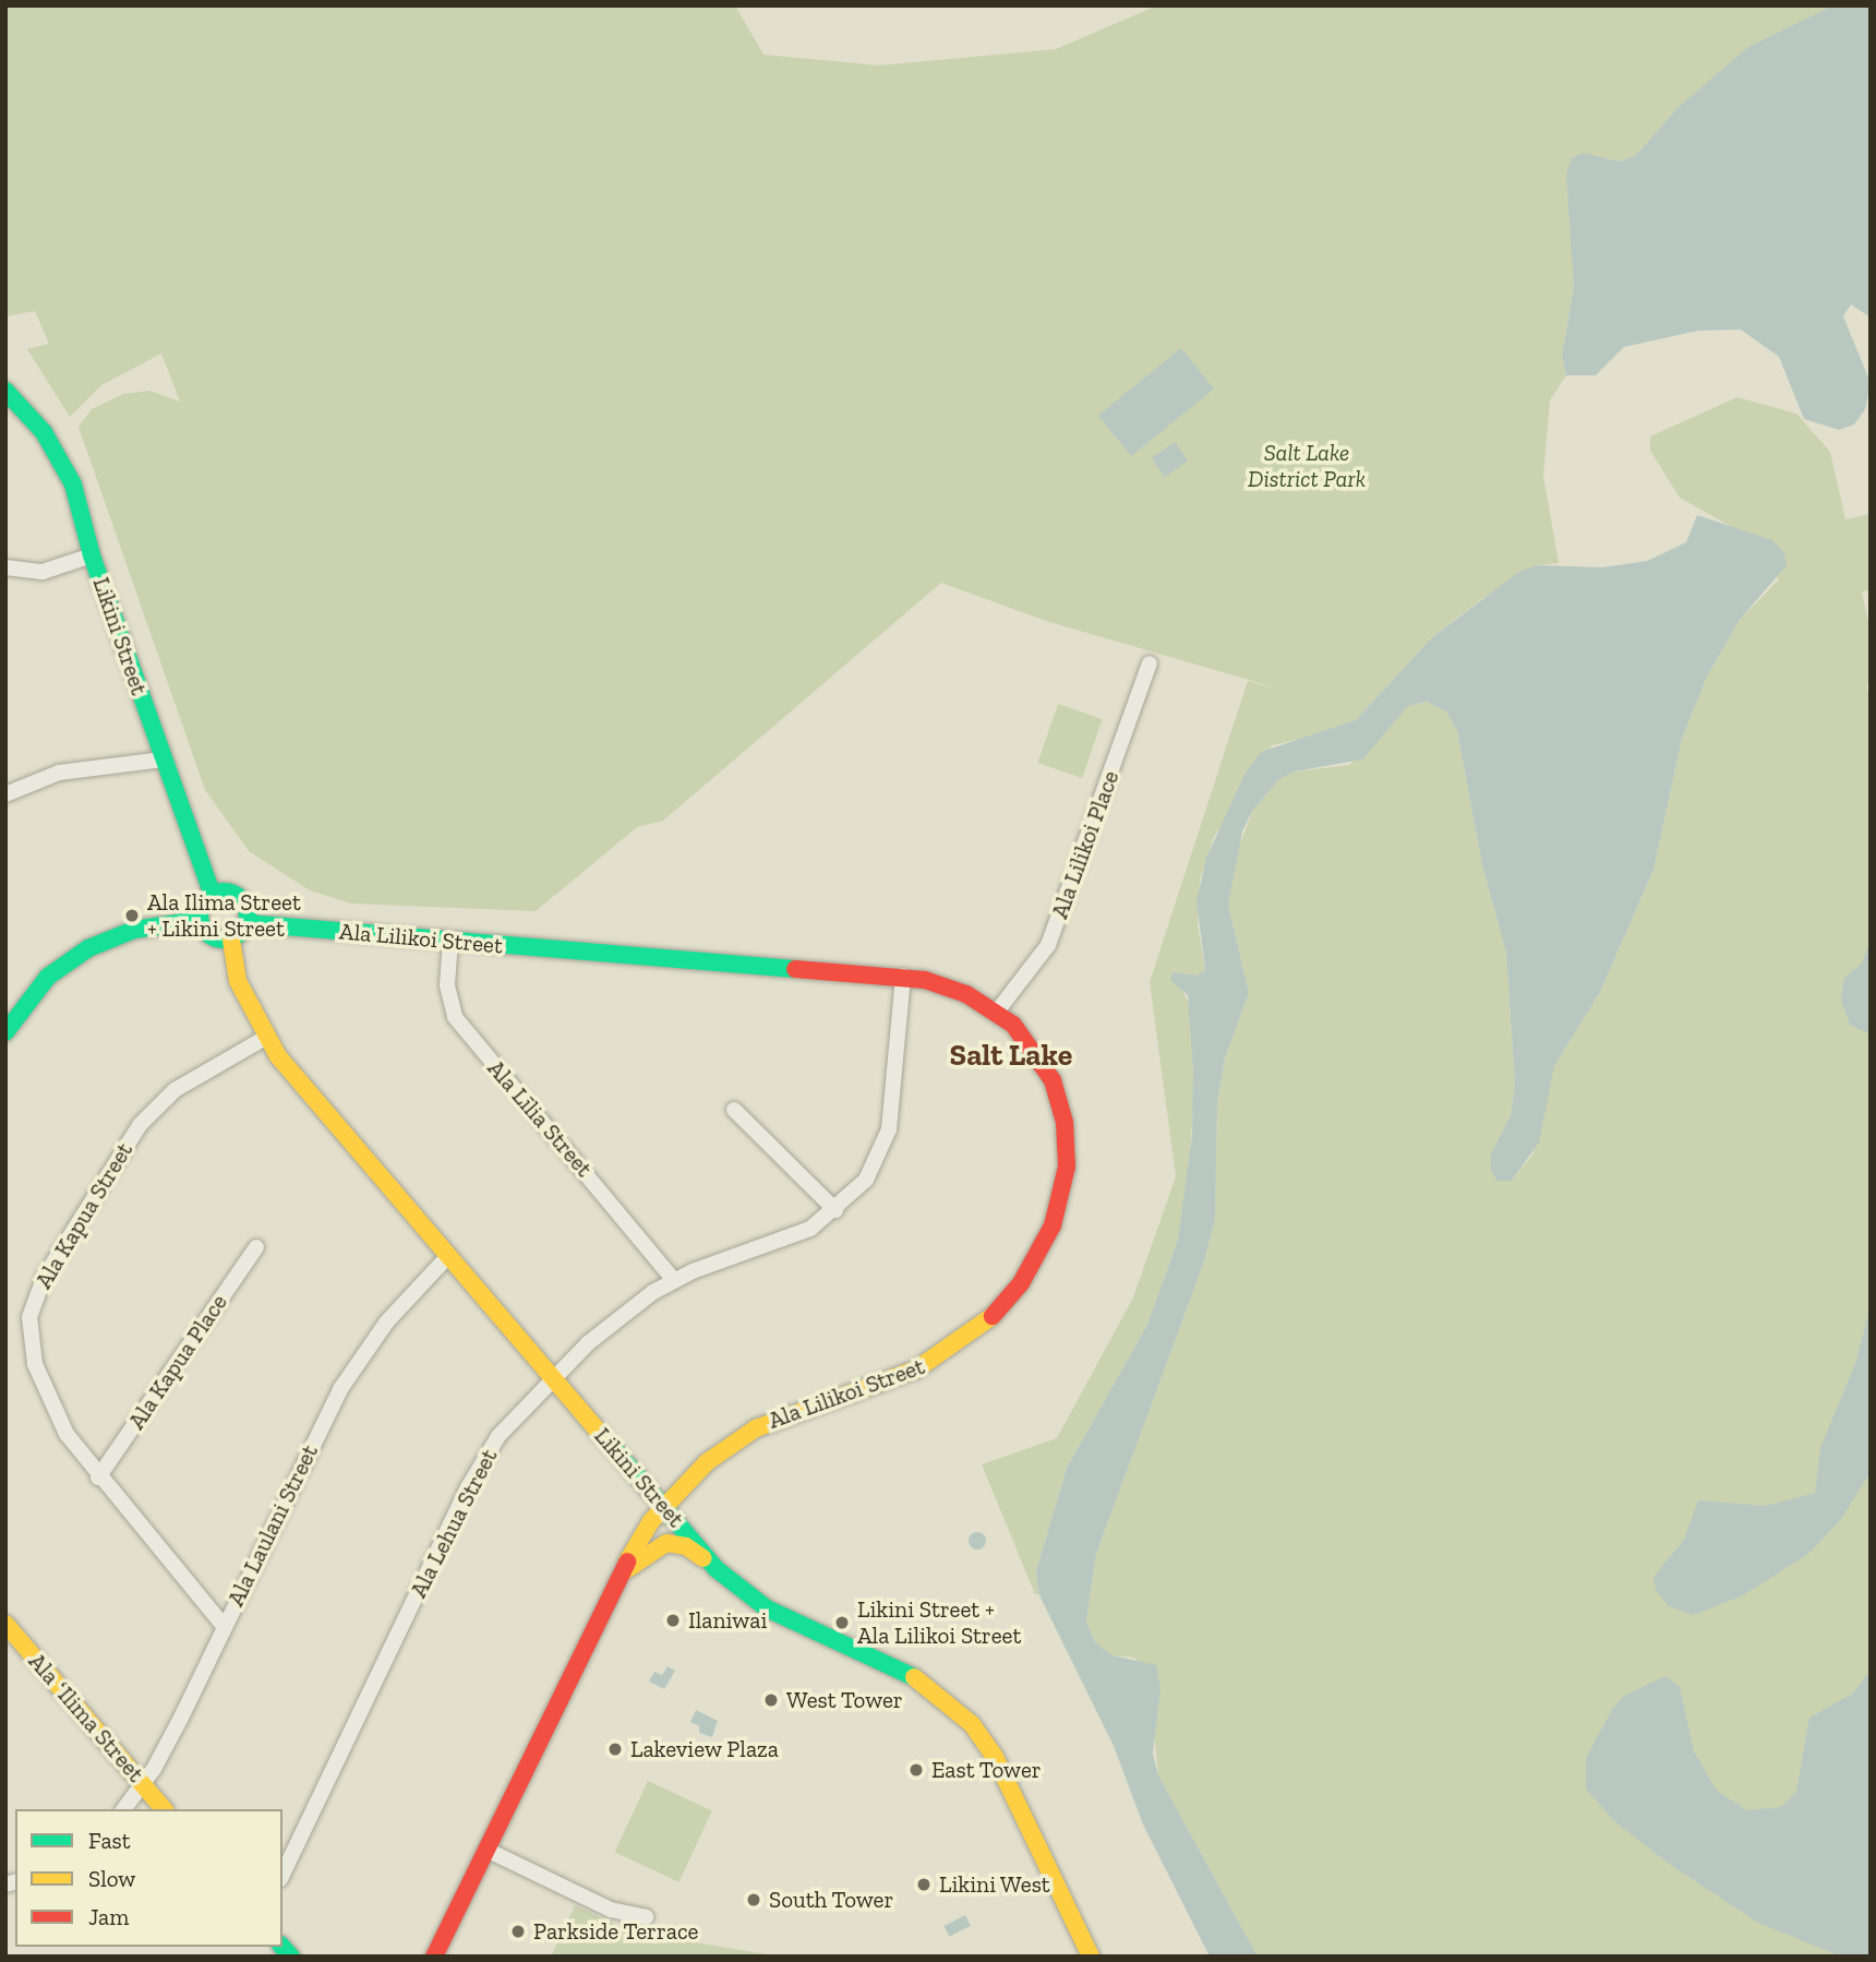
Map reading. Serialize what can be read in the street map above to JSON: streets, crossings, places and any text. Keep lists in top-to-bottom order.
{
  "streets": {
    "street": [
      "Likini Street",
      "Ala Lilikoi Place",
      "Ala Lilikoi Street",
      "Ala Līlia Street",
      "Ala Kapua Street",
      "Ala Kapua Place",
      "Ala Lehua Street",
      "Ala Laulani Street",
      "Ala ʻIlima Street"
    ]
  },
  "crossings": [
    ["Likini Street", "Ala Lilikoi Street"],
    ["Likini Street", "Ala Kapua Street"],
    ["Likini Street", "Ala Lehua Street"],
    ["Likini Street", "Ala Laulani Street"],
    ["Ala Lilikoi Place", "Ala Lilikoi Street"],
    ["Ala Lilikoi Street", "Ala Līlia Street"],
    ["Ala Lilikoi Street", "Ala Lehua Street"],
    ["Ala Līlia Street", "Ala Lehua Street"],
    ["Ala Kapua Street", "Ala Kapua Place"],
    ["Ala Kapua Street", "Ala Laulani Street"],
    ["Ala Laulani Street", "Ala ʻIlima Street"]
  ],
  "districts": ["Salt Lake"],
  "parks": ["Salt Lake District Park"],
  "places": [
    "Ala Ilima Street + Likini Street",
    "Ilaniwai",
    "Likini Street + Ala Lilikoi Street",
    "West Tower",
    "Lakeview Plaza",
    "East Tower",
    "Likini West",
    "South Tower",
    "Parkside Terrace"
  ],
  "legend": ["Fast", "Slow", "Jam"]
}
